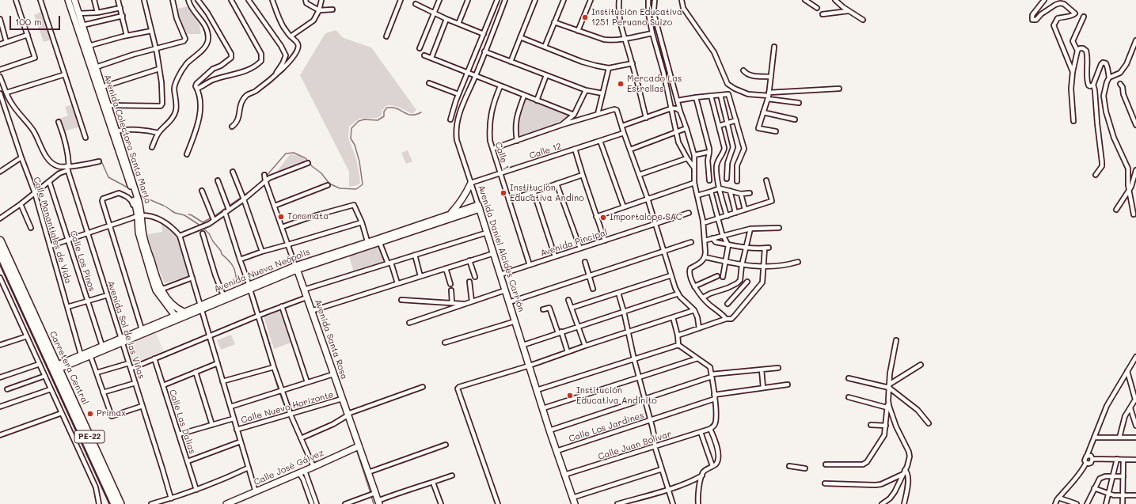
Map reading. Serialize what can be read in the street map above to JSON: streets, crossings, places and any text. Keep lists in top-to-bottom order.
{
  "streets": {
    "highway": ["Carretera Central", "PE-22"],
    "street": [
      "Avenida Colectora Santa Marta",
      "Calle 12",
      "Calle 1",
      "Calle Manantiales de Vida",
      "Avenida Pincipal",
      "Avenida Daniel Alcides Carrión",
      "Calle Los Pinos",
      "Avenida Nueva Neópolis",
      "Avenida Sol de las Viñas",
      "Avenida Santa Rosa",
      "Calle Nuevo Horizonte",
      "Calle Las Dalias",
      "Calle Los Jardines",
      "Calle Juan Bolívar",
      "Calle José Gálvez"
    ]
  },
  "crossings": [
    ["Avenida Colectora Santa Marta", "Avenida Nueva Neópolis"],
    ["Calle 12", "Calle 1"],
    ["Calle 12", "Avenida Daniel Alcides Carrión"],
    ["Calle 1", "Avenida Pincipal"],
    ["Calle Manantiales de Vida", "Avenida Nueva Neópolis"],
    ["Avenida Pincipal", "Avenida Daniel Alcides Carrión"],
    ["Avenida Daniel Alcides Carrión", "Avenida Nueva Neópolis"],
    ["Avenida Daniel Alcides Carrión", "Calle Los Jardines"],
    ["Avenida Daniel Alcides Carrión", "Calle Juan Bolívar"],
    ["Calle Los Pinos", "Avenida Nueva Neópolis"],
    ["Avenida Nueva Neópolis", "Avenida Sol de las Viñas"],
    ["Avenida Nueva Neópolis", "Avenida Santa Rosa"],
    ["Avenida Nueva Neópolis", "Carretera Central"],
    ["Avenida Santa Rosa", "Calle Nuevo Horizonte"],
    ["Avenida Santa Rosa", "Calle José Gálvez"]
  ],
  "places": [
    "Institución Educativa 1251 Peruano Suizo",
    "Mercado Las Estrellas",
    "Institución Educativa Andino",
    "Toromata",
    "Importalope SAC",
    "Institución Educativa Andinito",
    "Primax"
  ],
  "scale_bar": "100 m"
}
